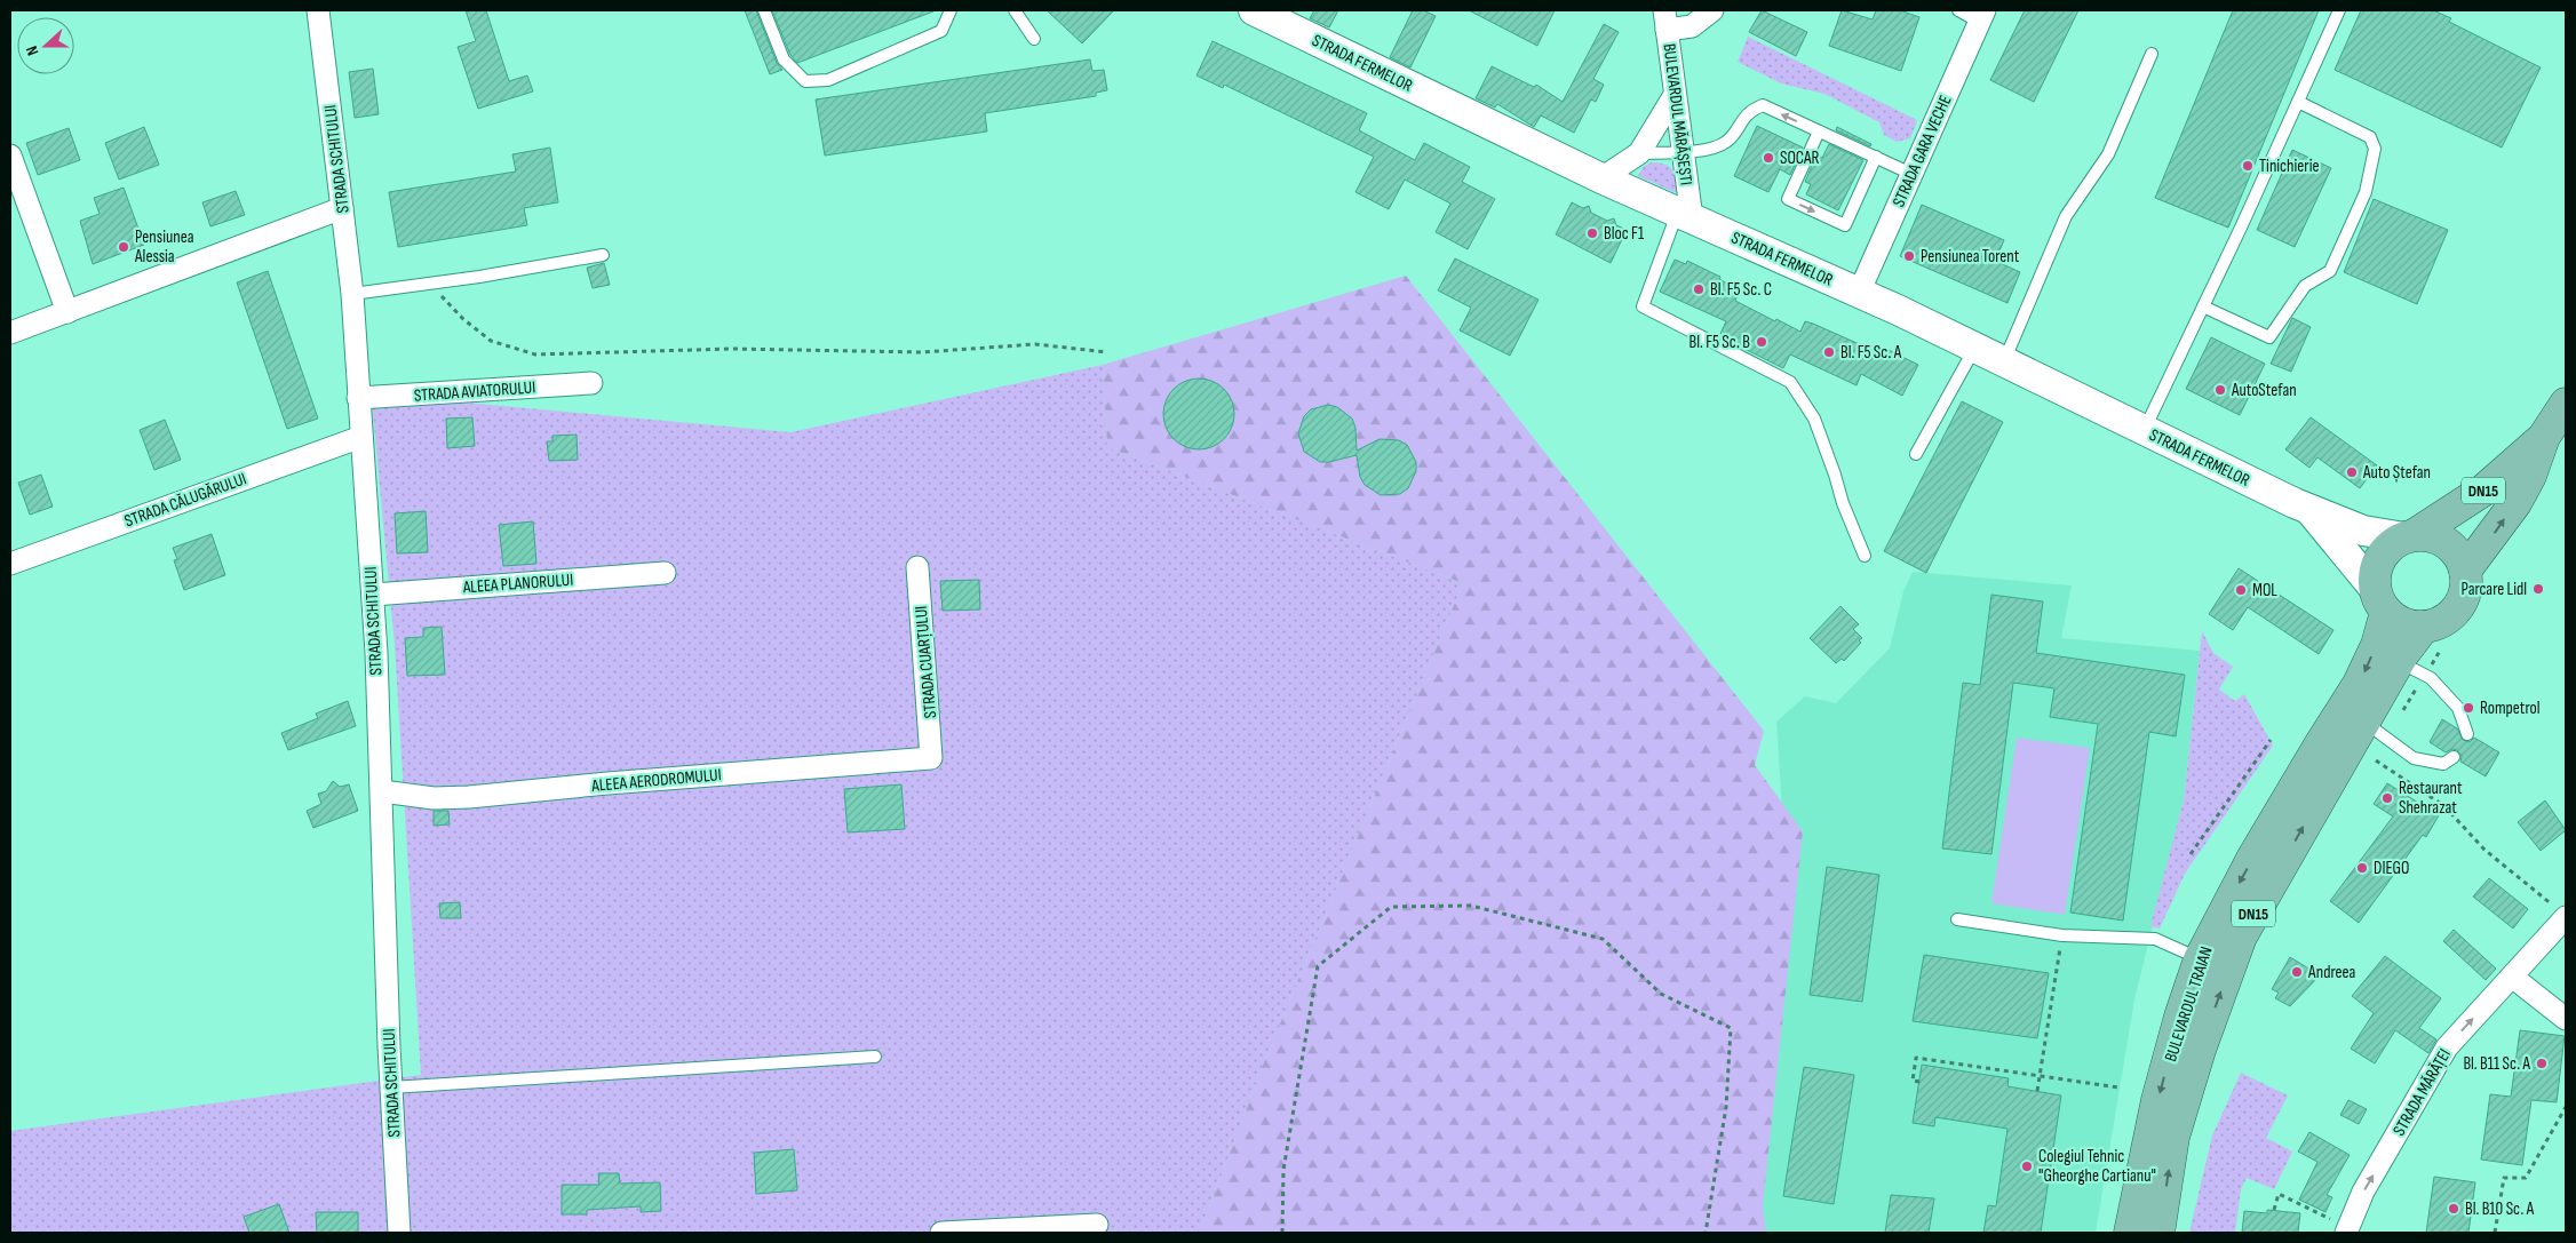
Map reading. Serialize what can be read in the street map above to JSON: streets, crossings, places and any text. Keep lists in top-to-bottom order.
{
  "streets": {
    "main road": ["DN15", "BULEVARDUL TRAIAN"],
    "street": [
      "STRADA FERMELOR",
      "BULEVARDUL MĂRĂȘEȘTI",
      "STRADA GARA VECHE",
      "STRADA SCHITULUI",
      "STRADA AVIATORULUI",
      "STRADA CĂLUGĂRULUI",
      "ALEEA PLANORULUI",
      "STRADA CUARȚULUI",
      "ALEEA AERODROMULUI",
      "STRADA MĂRĂȚEI"
    ]
  },
  "crossings": [
    ["STRADA FERMELOR", "BULEVARDUL MĂRĂȘEȘTI"],
    ["STRADA FERMELOR", "STRADA GARA VECHE"],
    ["STRADA FERMELOR", "DN15"],
    ["STRADA FERMELOR", "BULEVARDUL TRAIAN"],
    ["STRADA SCHITULUI", "STRADA AVIATORULUI"],
    ["STRADA SCHITULUI", "STRADA CĂLUGĂRULUI"],
    ["STRADA SCHITULUI", "ALEEA PLANORULUI"],
    ["STRADA SCHITULUI", "ALEEA AERODROMULUI"],
    ["DN15", "BULEVARDUL TRAIAN"],
    ["STRADA CUARȚULUI", "ALEEA AERODROMULUI"]
  ],
  "one_way": ["STRADA MĂRĂȚEI"],
  "places": [
    "SOCAR",
    "Tinichierie",
    "Bloc F1",
    "Pensiunea Alessia",
    "Pensiunea Torent",
    "Bl. F5 Sc. C",
    "Bl. F5 Sc. B",
    "Bl. F5 Sc. A",
    "AutoStefan",
    "Auto Ștefan",
    "Parcare Lidl",
    "MOL",
    "Rompetrol",
    "Restaurant Shehrazat",
    "DIEGO",
    "Andreea",
    "Bl. B11 Sc. A",
    "Colegiul Tehnic \"Gheorghe Cartianu\"",
    "Bl. B10 Sc. A"
  ],
  "north": "left"
}
